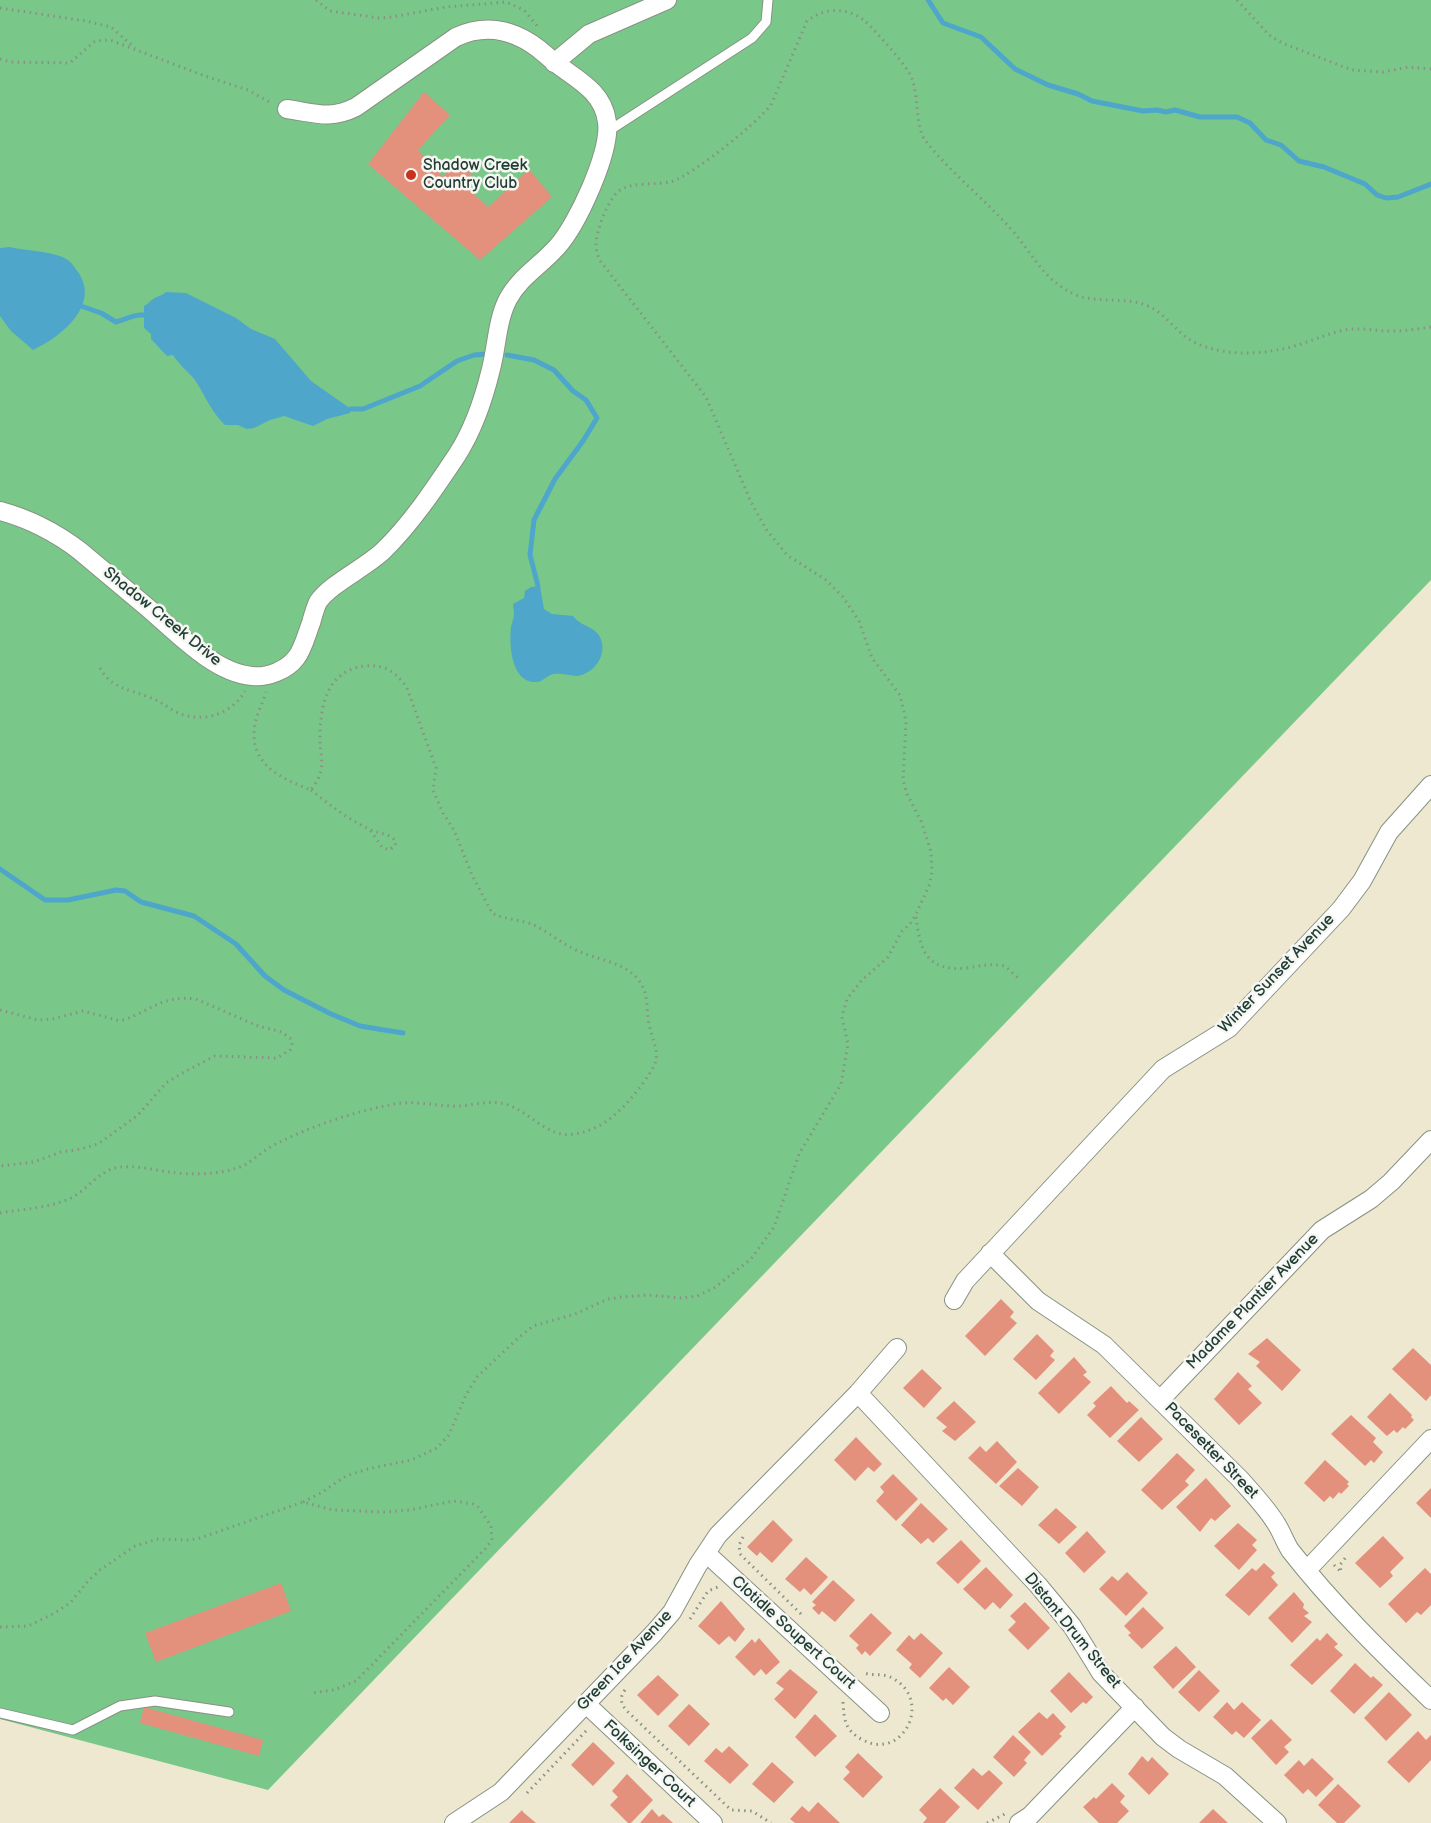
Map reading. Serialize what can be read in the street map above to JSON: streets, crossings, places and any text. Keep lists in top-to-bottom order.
{
  "streets": {
    "street": [
      "Shadow Creek Drive",
      "Winter Sunset Avenue",
      "Madame Plantier Avenue",
      "Pacesetter Street",
      "Distant Drum Street",
      "Clotidle Soupert Court",
      "Green Ice Avenue",
      "Folksinger Court"
    ]
  },
  "crossings": [
    ["Winter Sunset Avenue", "Pacesetter Street"],
    ["Madame Plantier Avenue", "Pacesetter Street"],
    ["Distant Drum Street", "Green Ice Avenue"],
    ["Clotidle Soupert Court", "Green Ice Avenue"],
    ["Green Ice Avenue", "Folksinger Court"]
  ],
  "places": ["Shadow Creek Country Club"]
}
